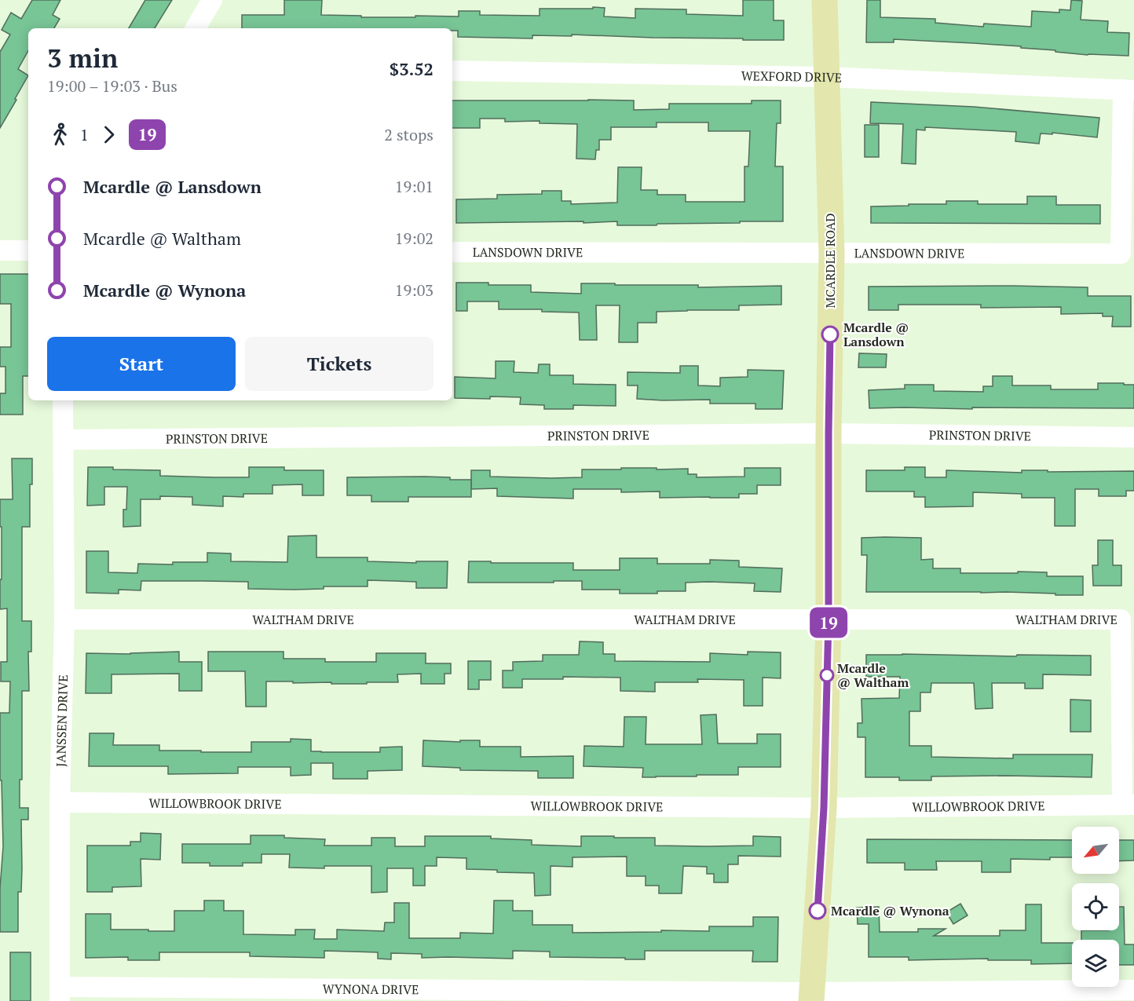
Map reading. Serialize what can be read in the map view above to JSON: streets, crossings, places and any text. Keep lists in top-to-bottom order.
{
  "streets": {
    "main road": ["MCARDLE ROAD"],
    "street": [
      "WEXFORD DRIVE",
      "LANSDOWN DRIVE",
      "PRINSTON DRIVE",
      "WALTHAM DRIVE",
      "JANSSEN DRIVE",
      "WILLOWBROOK DRIVE",
      "WYNONA DRIVE"
    ]
  },
  "crossings": [
    ["WEXFORD DRIVE", "LANSDOWN DRIVE"],
    ["WEXFORD DRIVE", "MCARDLE ROAD"],
    ["LANSDOWN DRIVE", "MCARDLE ROAD"],
    ["MCARDLE ROAD", "PRINSTON DRIVE"],
    ["MCARDLE ROAD", "WALTHAM DRIVE"],
    ["MCARDLE ROAD", "WILLOWBROOK DRIVE"],
    ["MCARDLE ROAD", "WYNONA DRIVE"],
    ["PRINSTON DRIVE", "JANSSEN DRIVE"],
    ["WALTHAM DRIVE", "JANSSEN DRIVE"],
    ["WALTHAM DRIVE", "WILLOWBROOK DRIVE"],
    ["JANSSEN DRIVE", "WILLOWBROOK DRIVE"],
    ["JANSSEN DRIVE", "WYNONA DRIVE"]
  ],
  "places": ["Mcardle @ Lansdown", "Mcardle @ Waltham", "Mcardle @ Wynona"],
  "lines": ["bus line 19"],
  "north": "bottom left",
  "page": {
    "on_map": "19",
    "heading": ["3 min", "19:00 – 19:03 · Bus", "$3.52"],
    "legs": ["1", "19", "2 stops"],
    "list": [
      {
        "name": "Mcardle @ Lansdown",
        "value": "19:01"
      },
      {
        "name": "Mcardle @ Waltham",
        "value": "19:02"
      },
      {
        "name": "Mcardle @ Wynona",
        "value": "19:03"
      }
    ],
    "buttons": ["Start", "Tickets"]
  }
}
